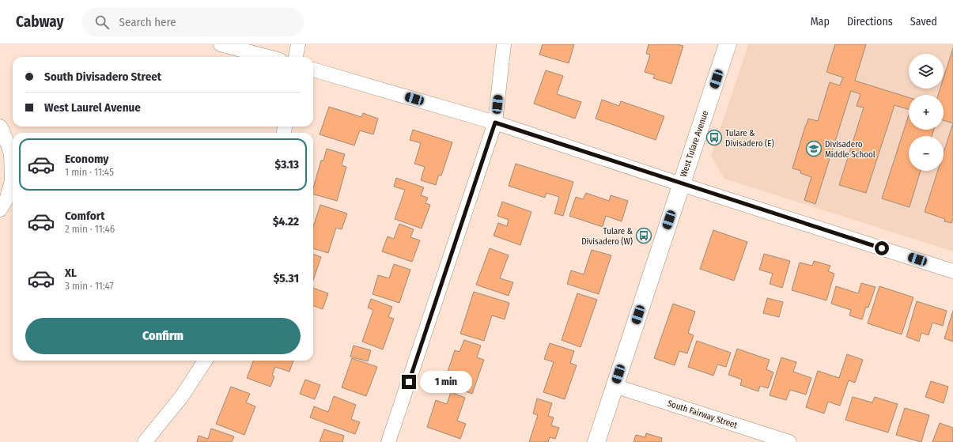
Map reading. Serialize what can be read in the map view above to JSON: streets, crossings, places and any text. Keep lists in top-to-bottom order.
{
  "streets": {
    "street": ["West Tulare Avenue", "South Fairway Street"]
  },
  "crossings": [
    ["West Tulare Avenue", "South Fairway Street"]
  ],
  "places": {
    "bus stop": ["Tulare & Divisadero (E)", "Tulare & Divisadero (W)"],
    "school or university": ["Divisadero Middle School"]
  },
  "page": {
    "header": "Cabway",
    "search": "Search here",
    "nav": ["Map", "Directions", "Saved"],
    "map_buttons": ["+", "−"],
    "banner": ["South Divisadero Street", "West Laurel Avenue"],
    "list": [
      {
        "name": "Economy",
        "note": "1 min · 11:45",
        "value": "$3.13"
      },
      {
        "name": "Comfort",
        "note": "2 min · 11:46",
        "value": "$4.22"
      },
      {
        "name": "XL",
        "note": "3 min · 11:47",
        "value": "$5.31"
      }
    ],
    "buttons": "Confirm",
    "bubble": "1 min"
  }
}
